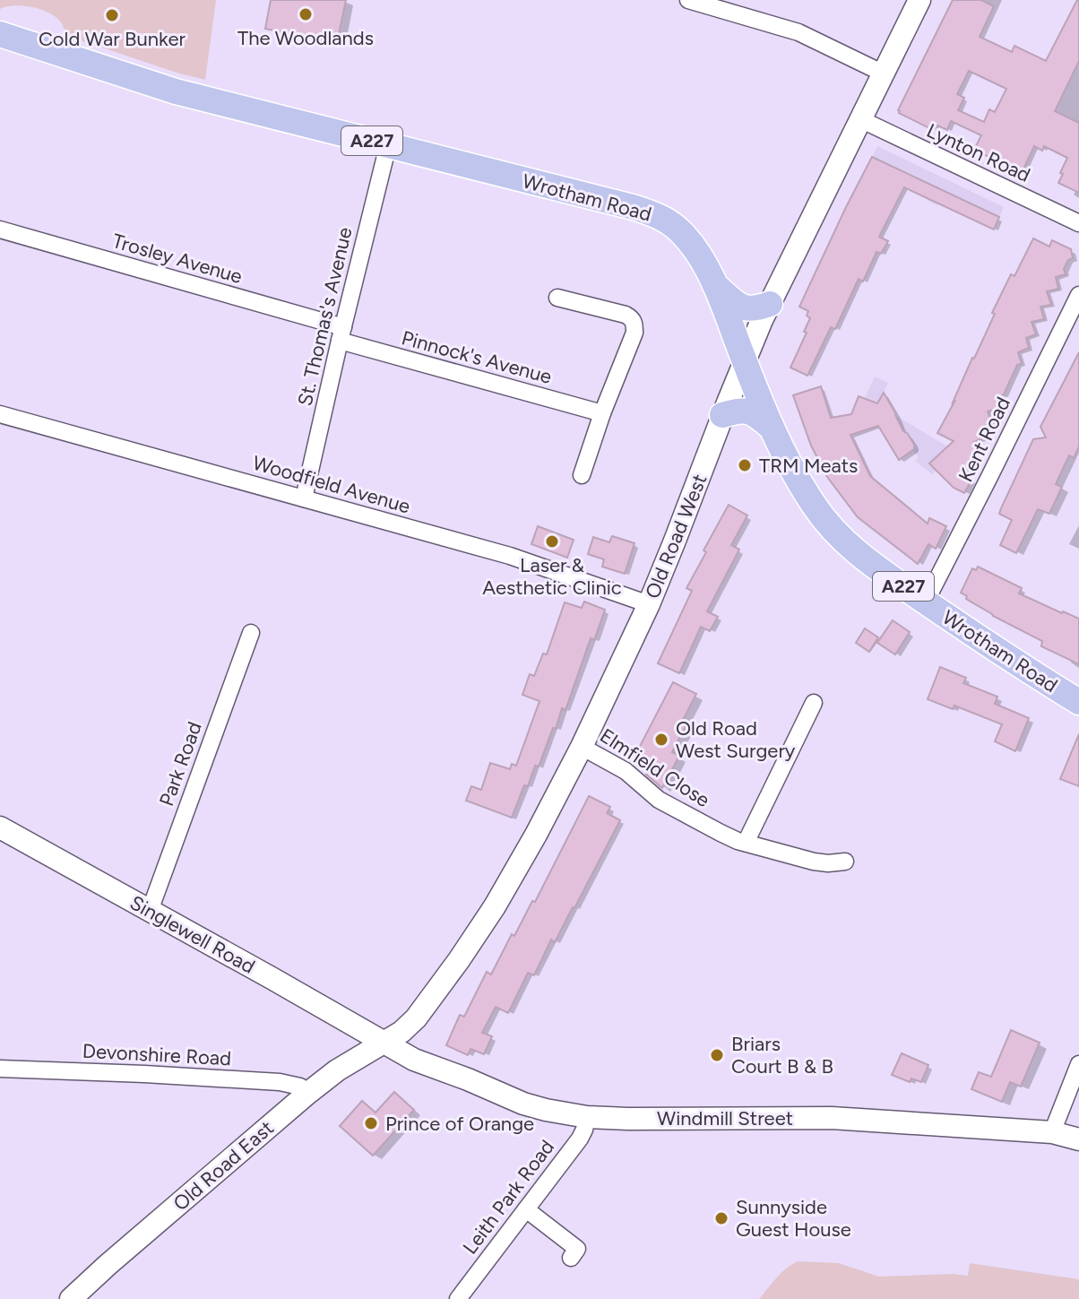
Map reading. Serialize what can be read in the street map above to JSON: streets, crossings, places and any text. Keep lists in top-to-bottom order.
{
  "streets": {
    "main road": [
      "A227",
      "Wrotham Road",
      "Old Road West",
      "Singlewell Road",
      "Windmill Street",
      "Old Road East"
    ],
    "street": [
      "Lynton Road",
      "Trosley Avenue",
      "St. Thomas's Avenue",
      "Pinnock's Avenue",
      "Kent Road",
      "Woodfield Avenue",
      "Park Road",
      "Elmfield Close",
      "Devonshire Road",
      "Leith Park Road"
    ]
  },
  "crossings": [
    ["A227", "Wrotham Road"],
    ["A227", "Old Road West"],
    ["Lynton Road", "Old Road West"],
    ["Wrotham Road", "St. Thomas's Avenue"],
    ["Wrotham Road", "Kent Road"],
    ["Wrotham Road", "Old Road West"],
    ["Trosley Avenue", "St. Thomas's Avenue"],
    ["Trosley Avenue", "Pinnock's Avenue"],
    ["St. Thomas's Avenue", "Pinnock's Avenue"],
    ["St. Thomas's Avenue", "Woodfield Avenue"],
    ["Woodfield Avenue", "Old Road West"],
    ["Old Road West", "Elmfield Close"],
    ["Old Road West", "Singlewell Road"],
    ["Old Road West", "Windmill Street"],
    ["Old Road West", "Old Road East"],
    ["Park Road", "Singlewell Road"],
    ["Singlewell Road", "Windmill Street"],
    ["Singlewell Road", "Old Road East"],
    ["Devonshire Road", "Old Road East"],
    ["Windmill Street", "Old Road East"],
    ["Windmill Street", "Leith Park Road"]
  ],
  "places": [
    "The Woodlands",
    "Cold War Bunker",
    "TRM Meats",
    "Laser & Aesthetic Clinic",
    "Old Road West Surgery",
    "Briars Court B & B",
    "Prince of Orange",
    "Sunnyside Guest House"
  ]
}
